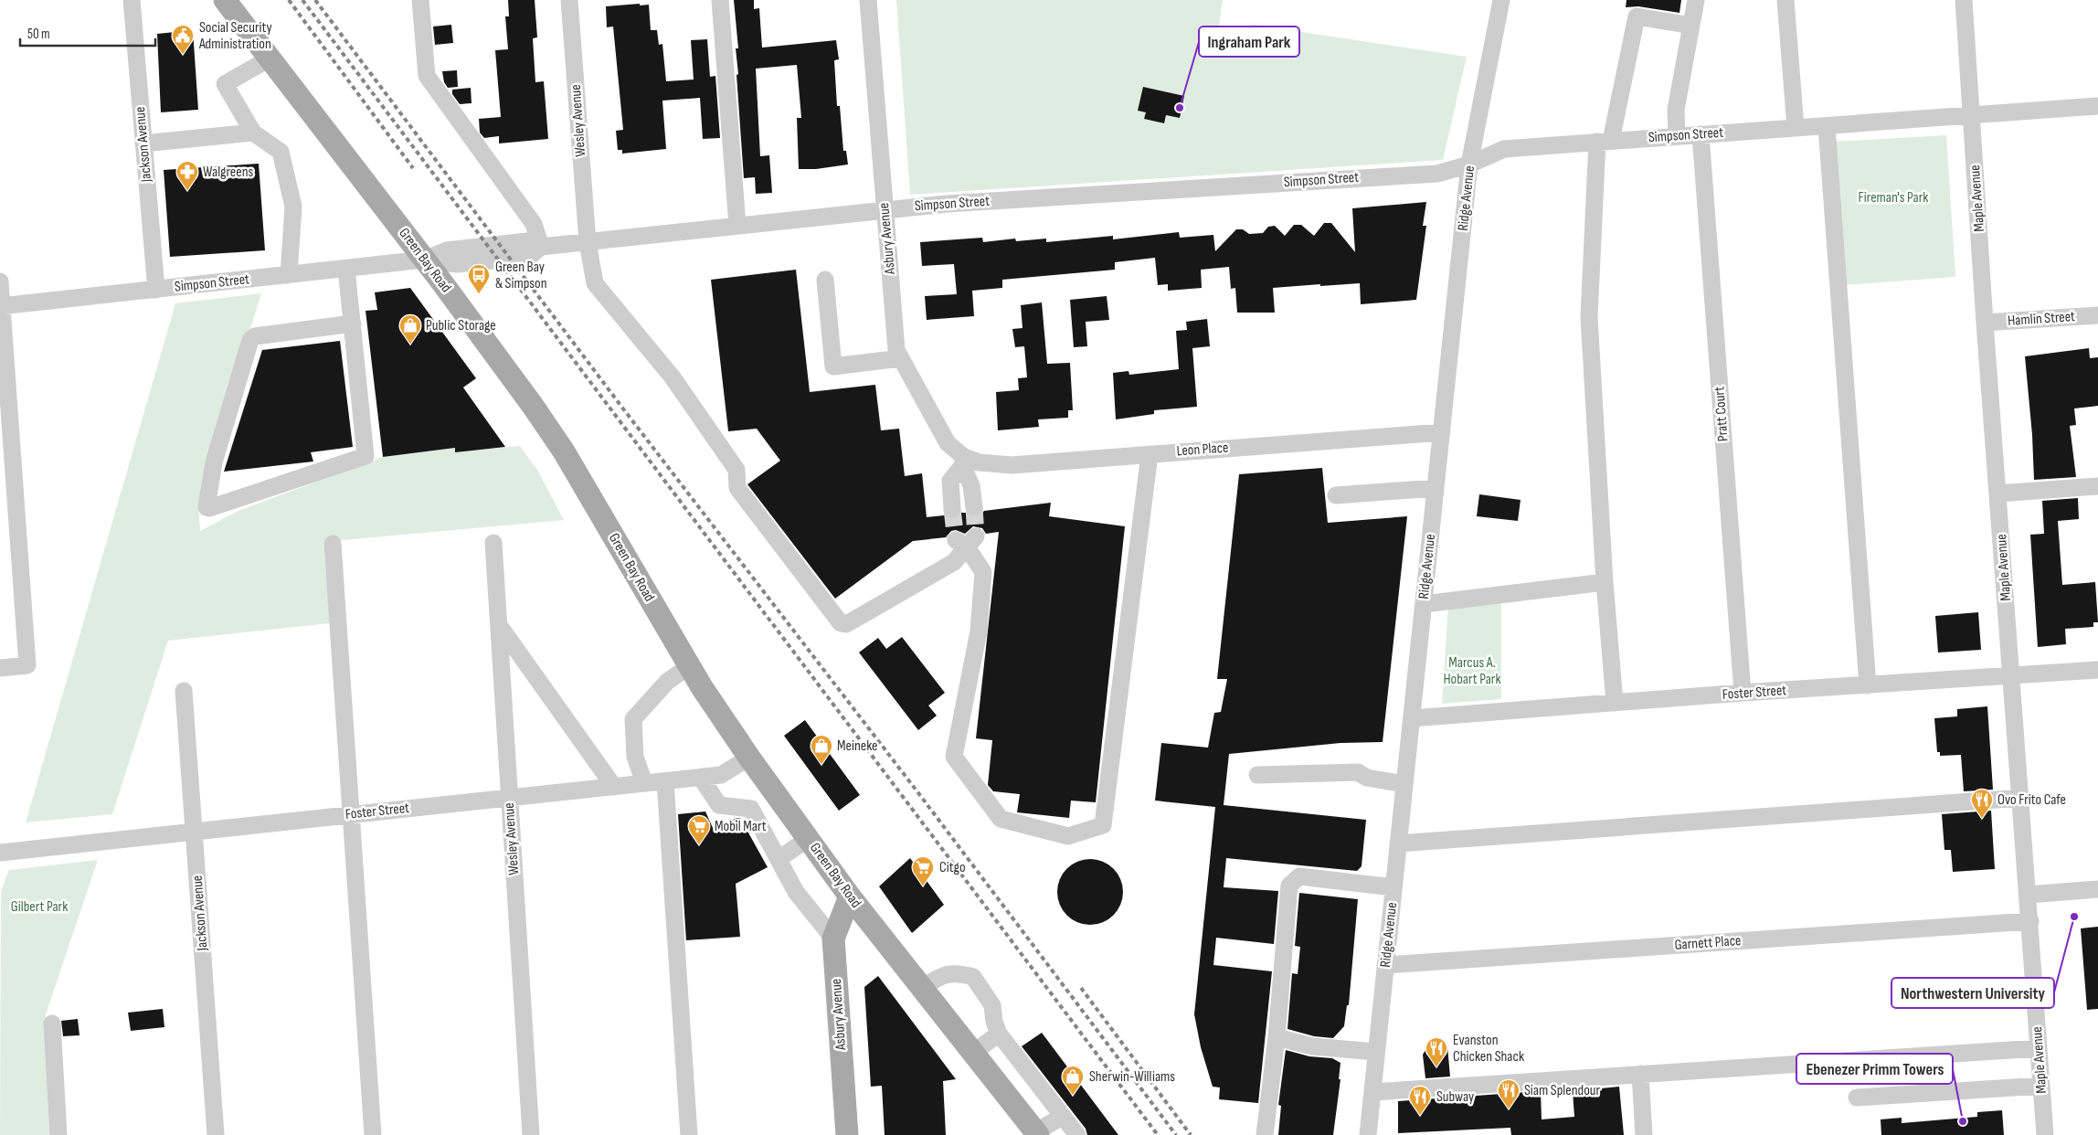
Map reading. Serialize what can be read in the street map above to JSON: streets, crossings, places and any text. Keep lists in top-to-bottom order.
{
  "streets": {
    "main road": ["Asbury Avenue", "Green Bay Road"],
    "street": [
      "Wesley Avenue",
      "Simpson Street",
      "Jackson Avenue",
      "Ridge Avenue",
      "Maple Avenue",
      "Hamlin Street",
      "Pratt Court",
      "Leon Place",
      "Foster Street",
      "Garnett Place"
    ]
  },
  "crossings": [
    ["Wesley Avenue", "Simpson Street"],
    ["Wesley Avenue", "Leon Place"],
    ["Wesley Avenue", "Foster Street"],
    ["Simpson Street", "Jackson Avenue"],
    ["Simpson Street", "Ridge Avenue"],
    ["Simpson Street", "Maple Avenue"],
    ["Simpson Street", "Asbury Avenue"],
    ["Simpson Street", "Green Bay Road"],
    ["Simpson Street", "Pratt Court"],
    ["Jackson Avenue", "Foster Street"],
    ["Ridge Avenue", "Leon Place"],
    ["Ridge Avenue", "Foster Street"],
    ["Ridge Avenue", "Garnett Place"],
    ["Maple Avenue", "Hamlin Street"],
    ["Maple Avenue", "Foster Street"],
    ["Maple Avenue", "Garnett Place"],
    ["Asbury Avenue", "Green Bay Road"],
    ["Asbury Avenue", "Leon Place"],
    ["Green Bay Road", "Foster Street"],
    ["Pratt Court", "Foster Street"]
  ],
  "parks": ["Fireman's Park", "Marcus A. Hobart Park", "Gilbert Park"],
  "places": {
    "public building": ["Social Security Administration"],
    "other": ["Ingraham Park", "Northwestern University", "Ebenezer Primm Towers"],
    "pharmacy": ["Walgreens"],
    "bus stop": ["Green Bay & Simpson"],
    "shop": ["Public Storage", "Meineke", "Sherwin-Williams"],
    "restaurant": [
      "Ovo Frito Cafe",
      "Evanston Chicken Shack",
      "Siam Splendour",
      "Subway"
    ],
    "supermarket": ["Mobil Mart", "Citgo"]
  },
  "scale_bar": "50 m"
}
